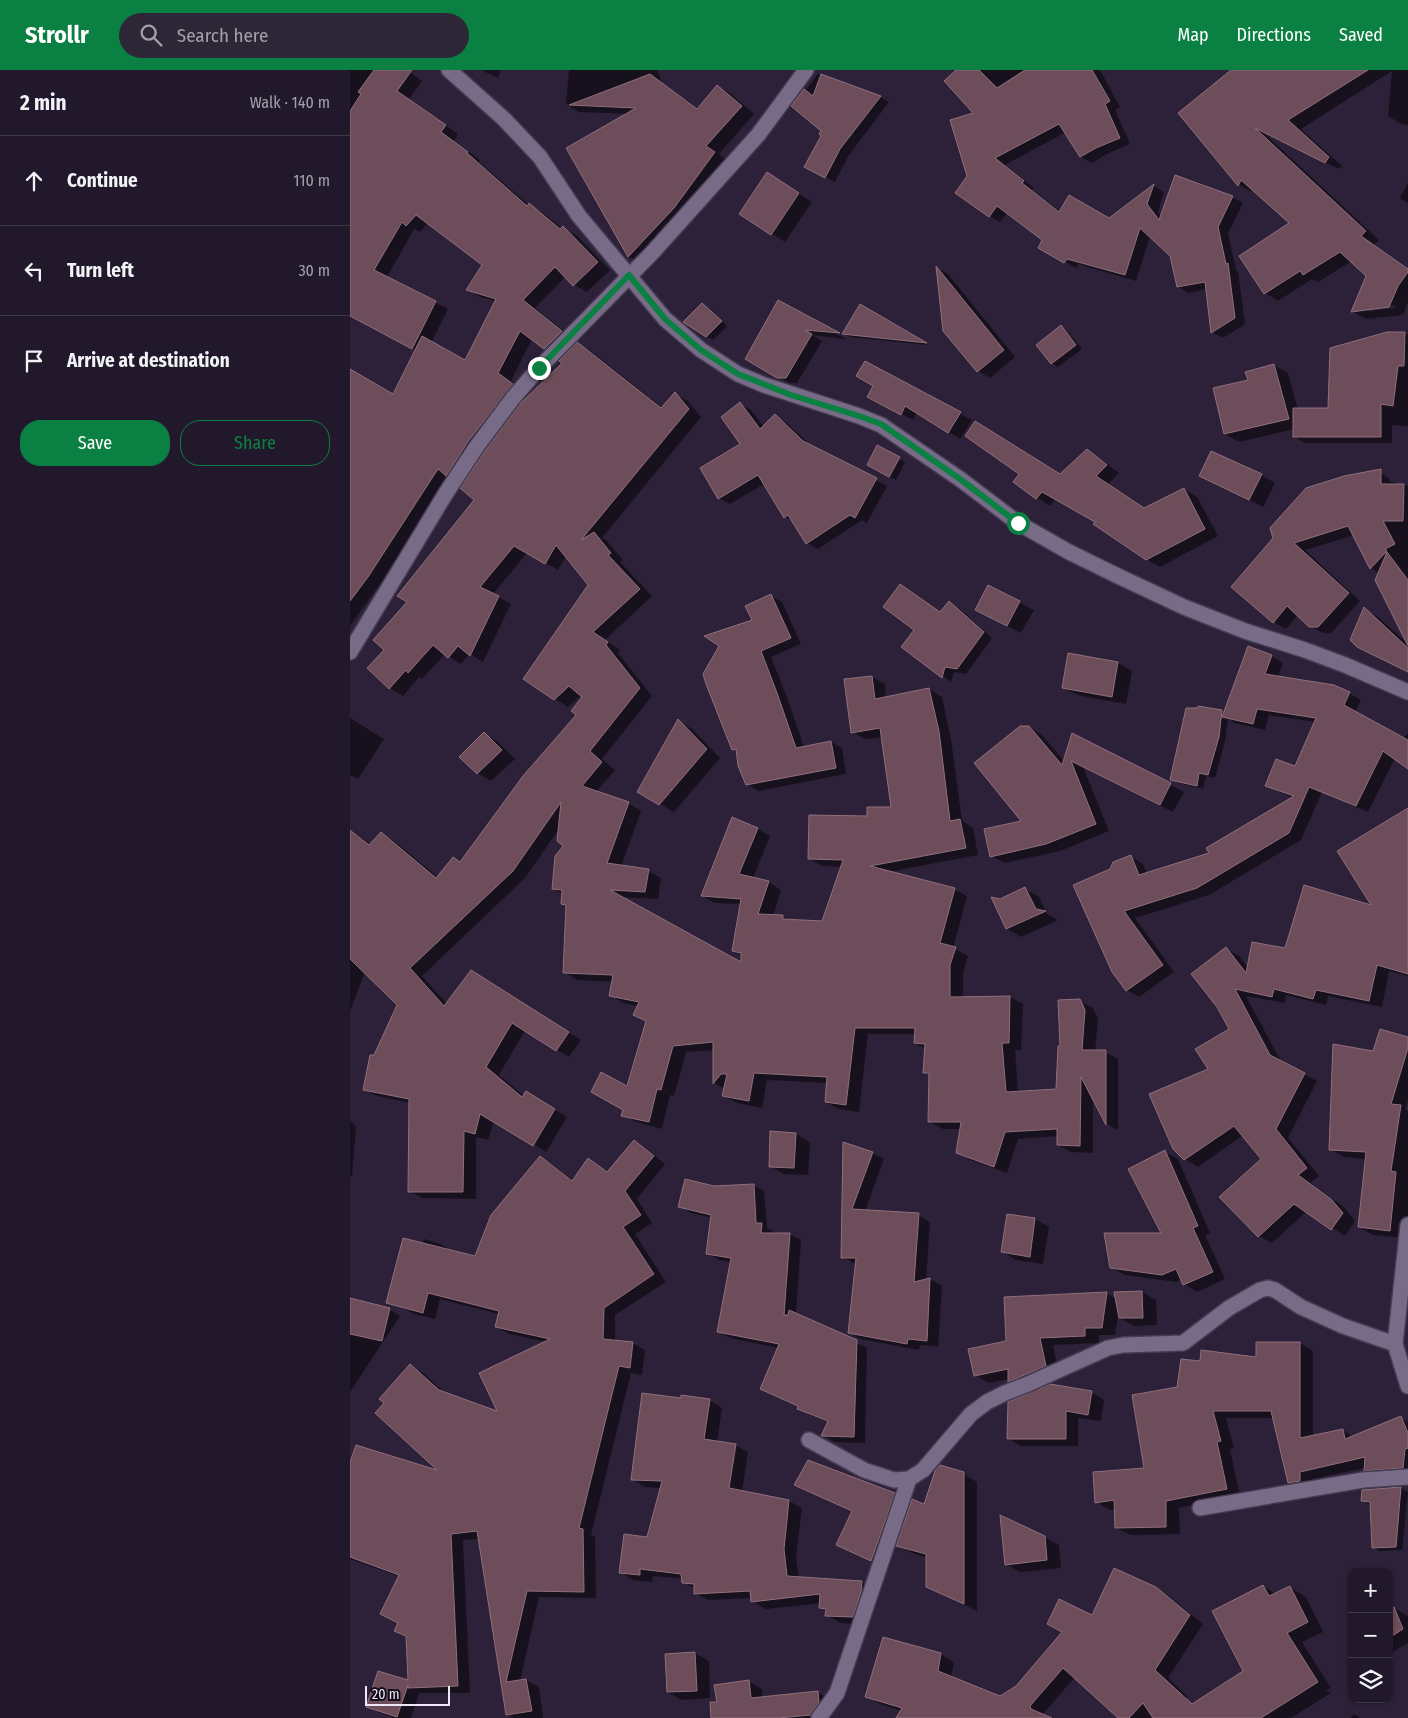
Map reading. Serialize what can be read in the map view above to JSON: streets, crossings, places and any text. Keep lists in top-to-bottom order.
{
  "scale_bar": "20 m",
  "page": {
    "header": "Strollr",
    "search": "Search here",
    "nav": ["Map", "Directions", "Saved"],
    "heading": ["2 min", "Walk · 140 m"],
    "list": [
      ["Continue", "110 m"],
      ["Turn left", "30 m"],
      "Arrive at destination"
    ],
    "buttons": ["Save", "Share"],
    "map_buttons": ["+", "−"],
    "scale": "20 m"
  }
}
